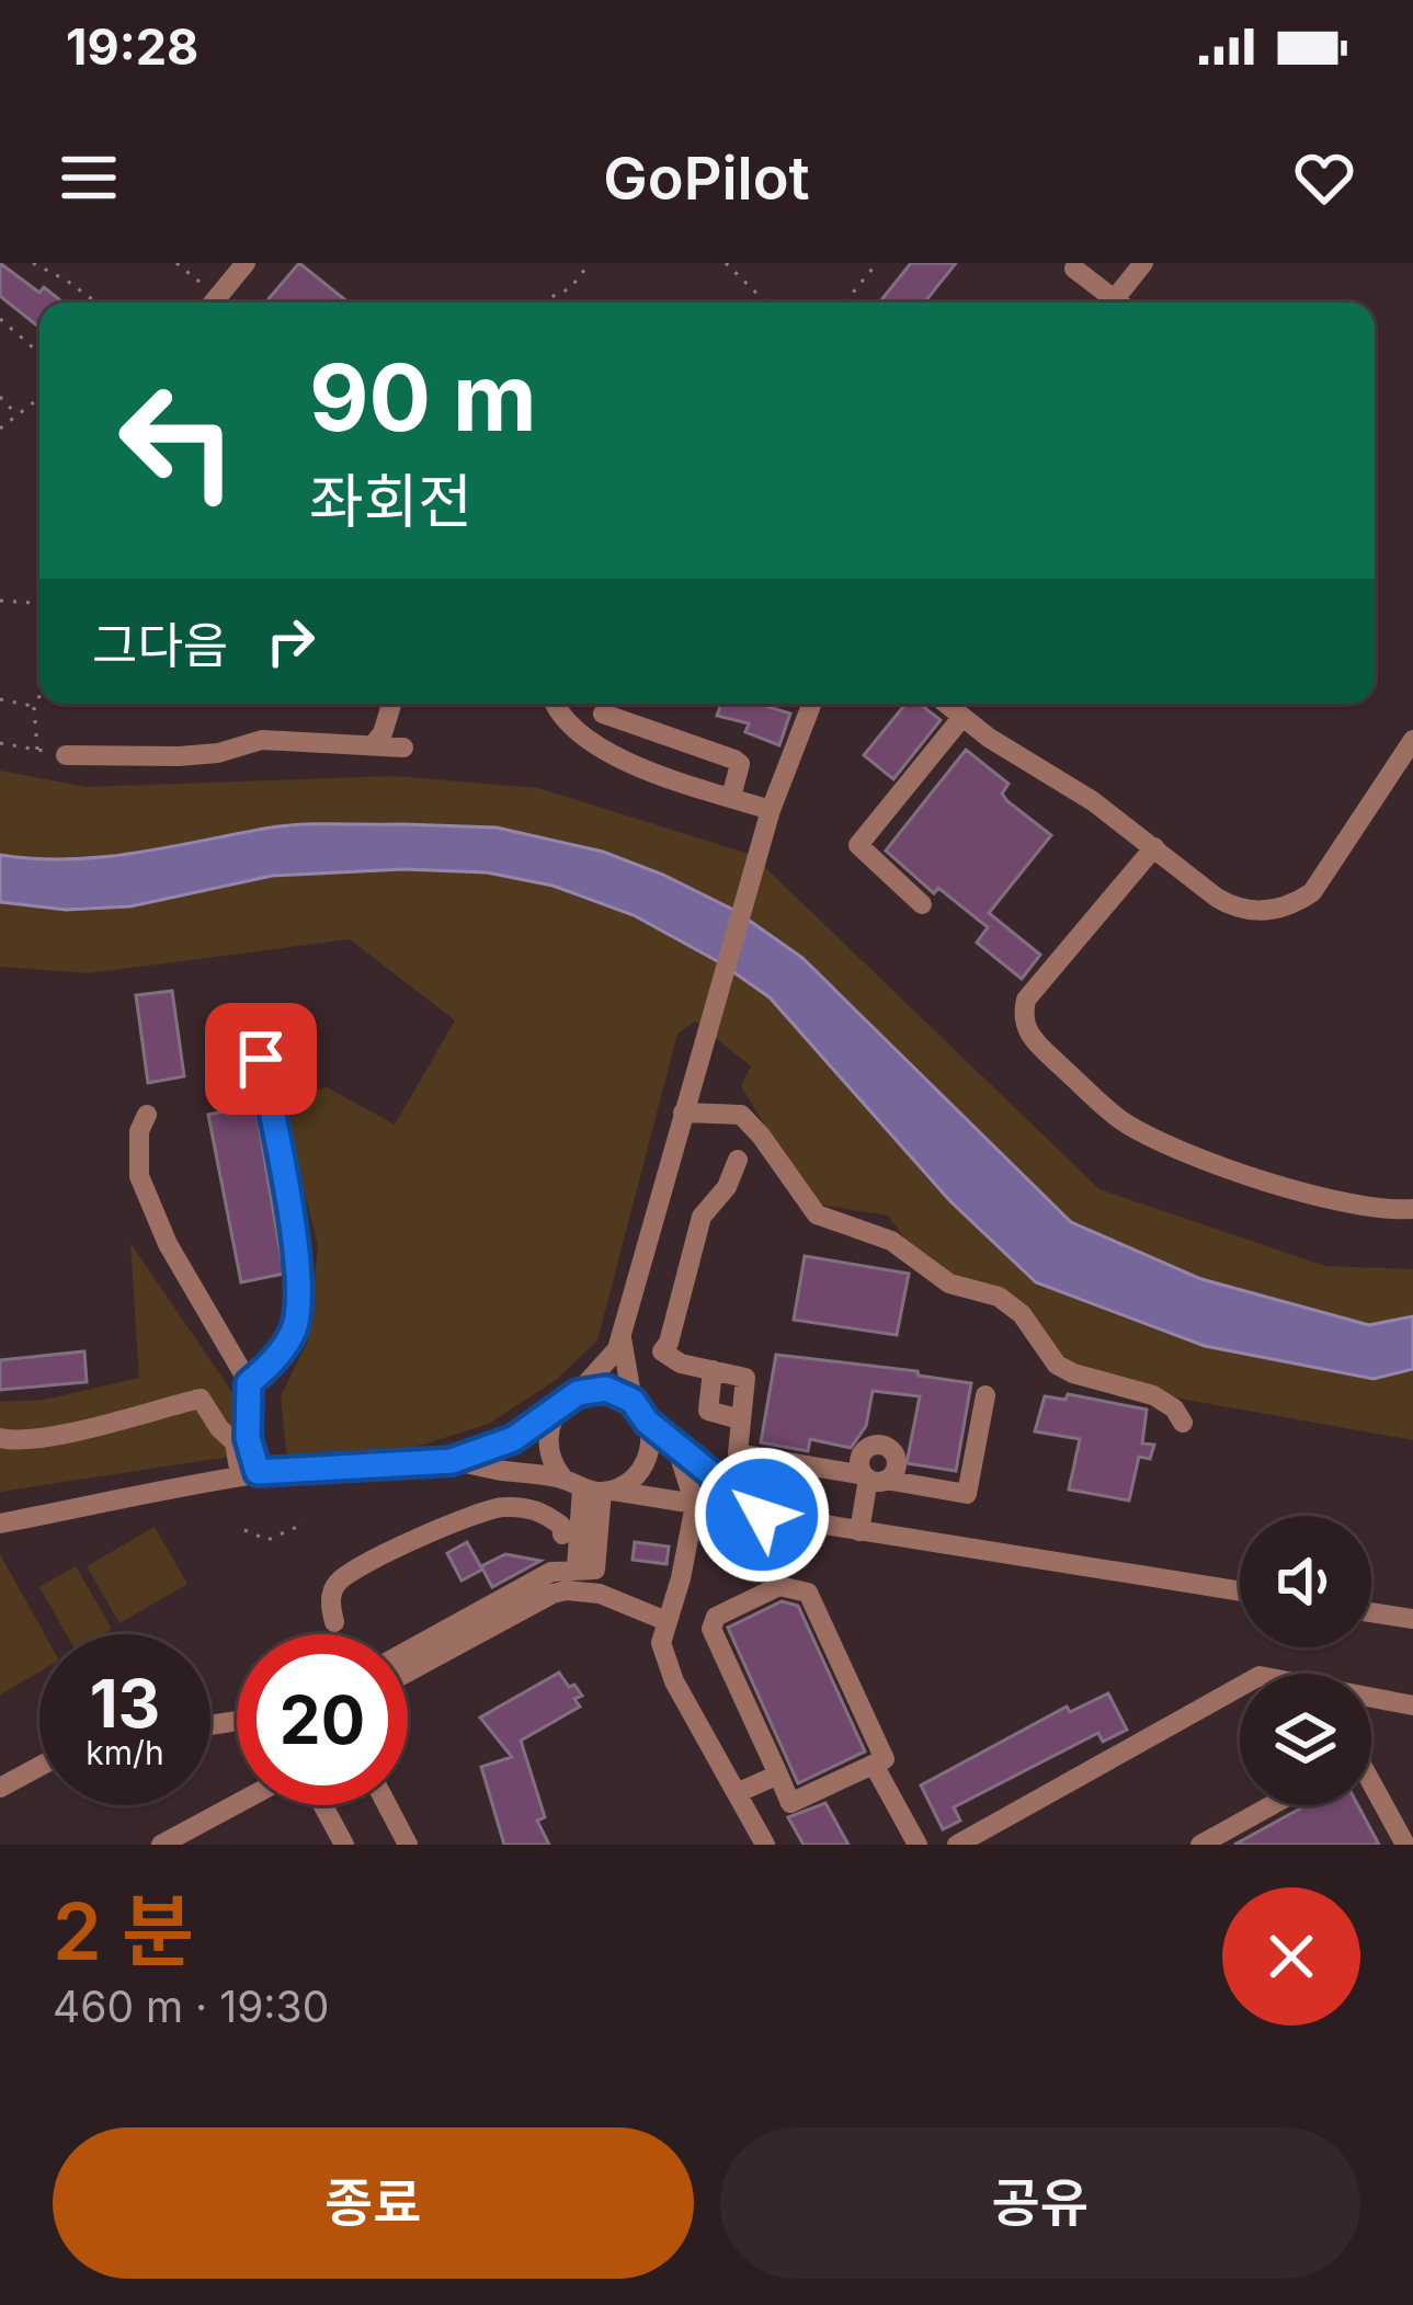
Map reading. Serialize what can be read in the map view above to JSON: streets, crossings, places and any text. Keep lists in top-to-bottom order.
{
  "page": {
    "status": "19:28",
    "header": "GoPilot",
    "turn": ["90 m", "좌회전"],
    "then": "그다음",
    "speed": "13 km/h",
    "limit": "20",
    "heading": ["2 분", "460 m · 19:30"],
    "buttons": ["종료", "공유"]
  }
}
